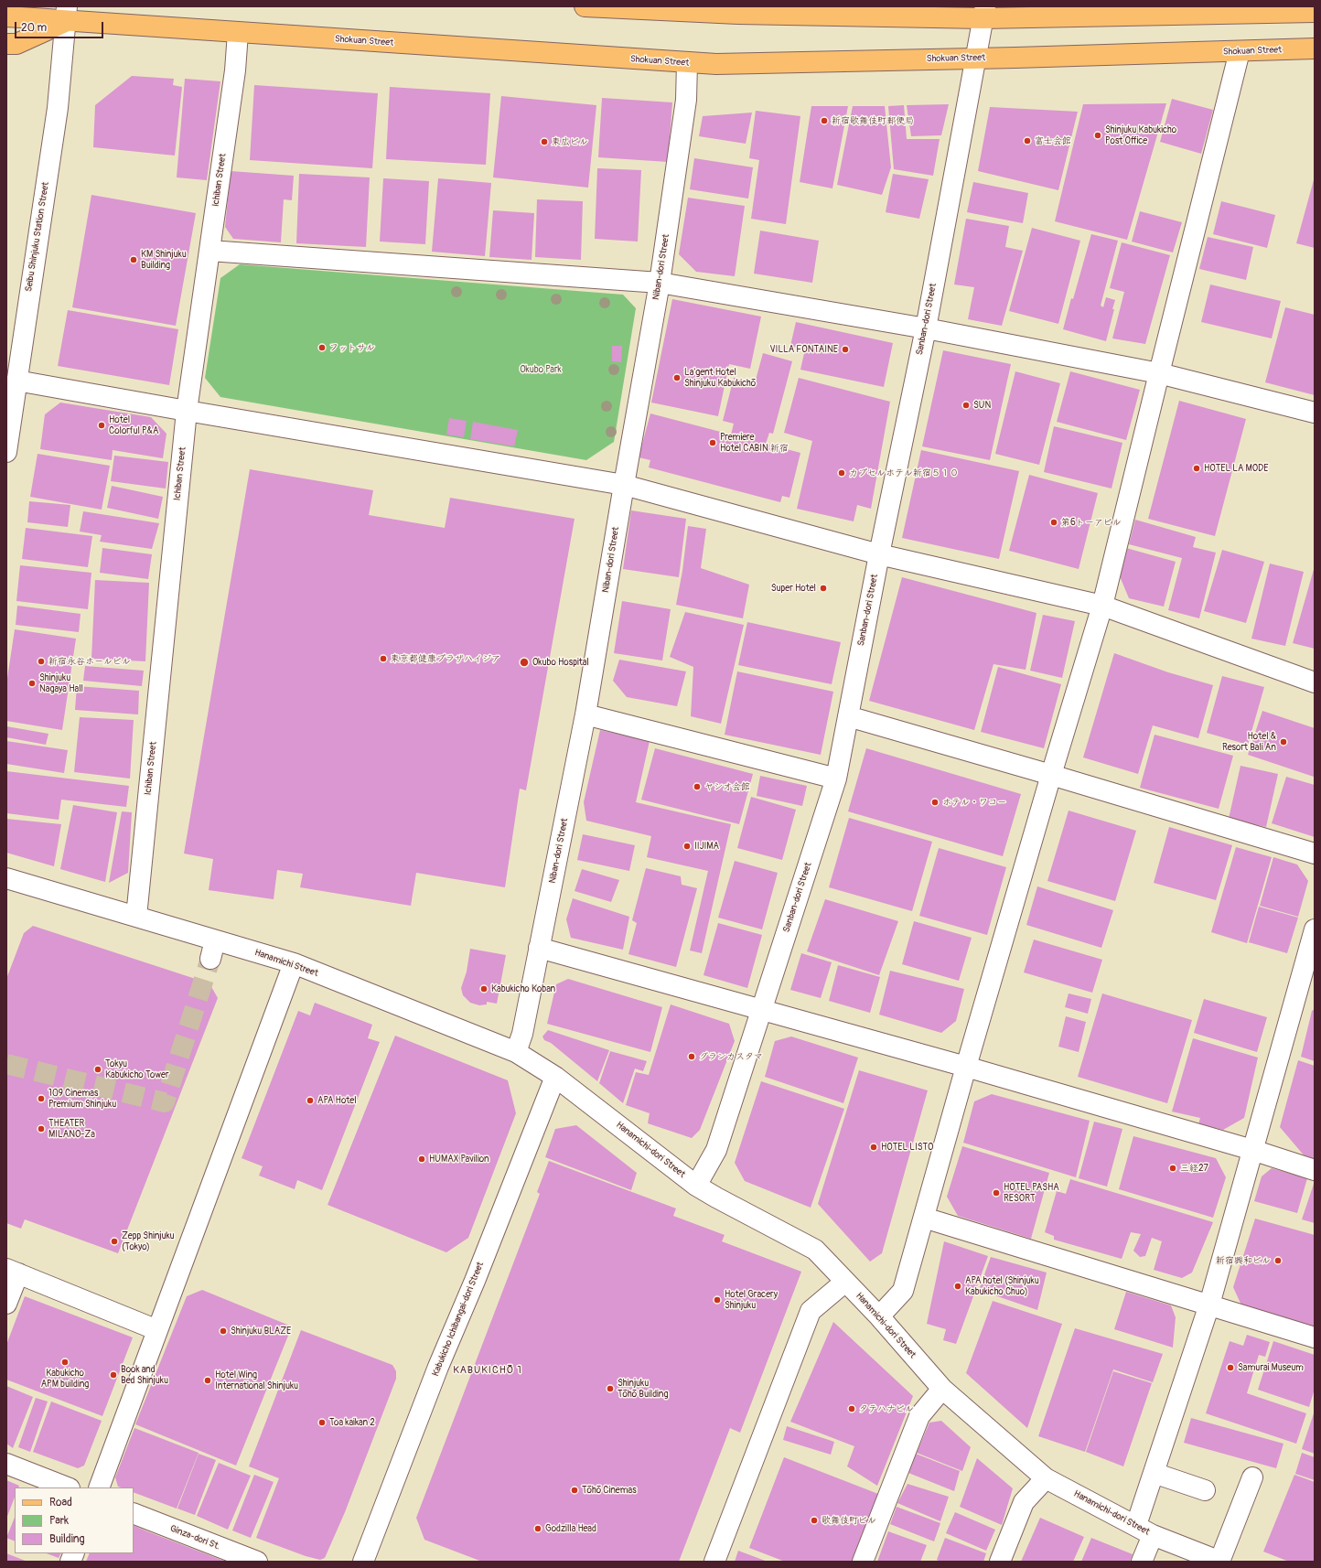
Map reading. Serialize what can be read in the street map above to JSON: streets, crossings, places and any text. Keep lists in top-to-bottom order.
{
  "streets": {
    "main road": ["Shokuan Street"],
    "street": [
      "Ichiban Street",
      "Seibu Shinjuku Station Street",
      "Niban-dori Street",
      "Sanban-dori Street",
      "Hanamichi Street",
      "Hanamichi-dori Street",
      "Kabukicho Ichibangai-dori Street",
      "Ginza-dori St."
    ]
  },
  "crossings": [
    ["Shokuan Street", "Ichiban Street"],
    ["Shokuan Street", "Seibu Shinjuku Station Street"],
    ["Shokuan Street", "Niban-dori Street"],
    ["Shokuan Street", "Sanban-dori Street"],
    ["Ichiban Street", "Hanamichi Street"],
    ["Niban-dori Street", "Hanamichi Street"],
    ["Sanban-dori Street", "Hanamichi-dori Street"],
    ["Hanamichi Street", "Hanamichi-dori Street"],
    ["Hanamichi Street", "Kabukicho Ichibangai-dori Street"],
    ["Hanamichi-dori Street", "Kabukicho Ichibangai-dori Street"]
  ],
  "districts": ["KABUKICHŌ 1"],
  "parks": ["Okubo Park"],
  "places": [
    "新宿歌舞伎町郵便局",
    "Shinjuku Kabukicho Post Office",
    "富士会館",
    "東広ビル",
    "KM Shinjuku Building",
    "フットサル",
    "VILLA FONTAINE",
    "La'gent Hotel Shinjuku Kabukichō",
    "SUN",
    "Hotel Colorful P&A",
    "Premiere Hotel CABIN 新宿",
    "HOTEL LA MODE",
    "カプセルホテル新宿５１０",
    "第6トーアビル",
    "Super Hotel",
    "東京都健康プラザハイジア",
    "新宿永谷ホールビル",
    "Okubo Hospital",
    "Shinjuku Nagaya Hall",
    "Hotel & Resort Bali An",
    "ヤシオ会館",
    "ホテル・ワコー",
    "IIJIMA",
    "Kabukicho Koban",
    "グランカスタマ",
    "Tokyu Kabukicho Tower",
    "109 Cinemas Premium Shinjuku",
    "APA Hotel",
    "THEATER MILANO-Za",
    "HOTEL LISTO",
    "HUMAX Pavilion",
    "三経27",
    "HOTEL PASHA RESORT",
    "Zepp Shinjuku (Tokyo)",
    "新宿興和ビル",
    "APA hotel (Shinjuku Kabukicho Chuo)",
    "Hotel Gracery Shinjuku",
    "Shinjuku BLAZE",
    "Kabukicho APM building",
    "Samurai Museum",
    "Book and Bed Shinjuku",
    "Hotel Wing International Shinjuku",
    "Shinjuku Tōhō Building",
    "タテハナビル",
    "Toa kaikan 2",
    "Tōhō Cinemas",
    "歌舞伎町ビル",
    "Godzilla Head"
  ],
  "legend": ["Road", "Park", "Building"],
  "scale_bar": "20 m"
}
